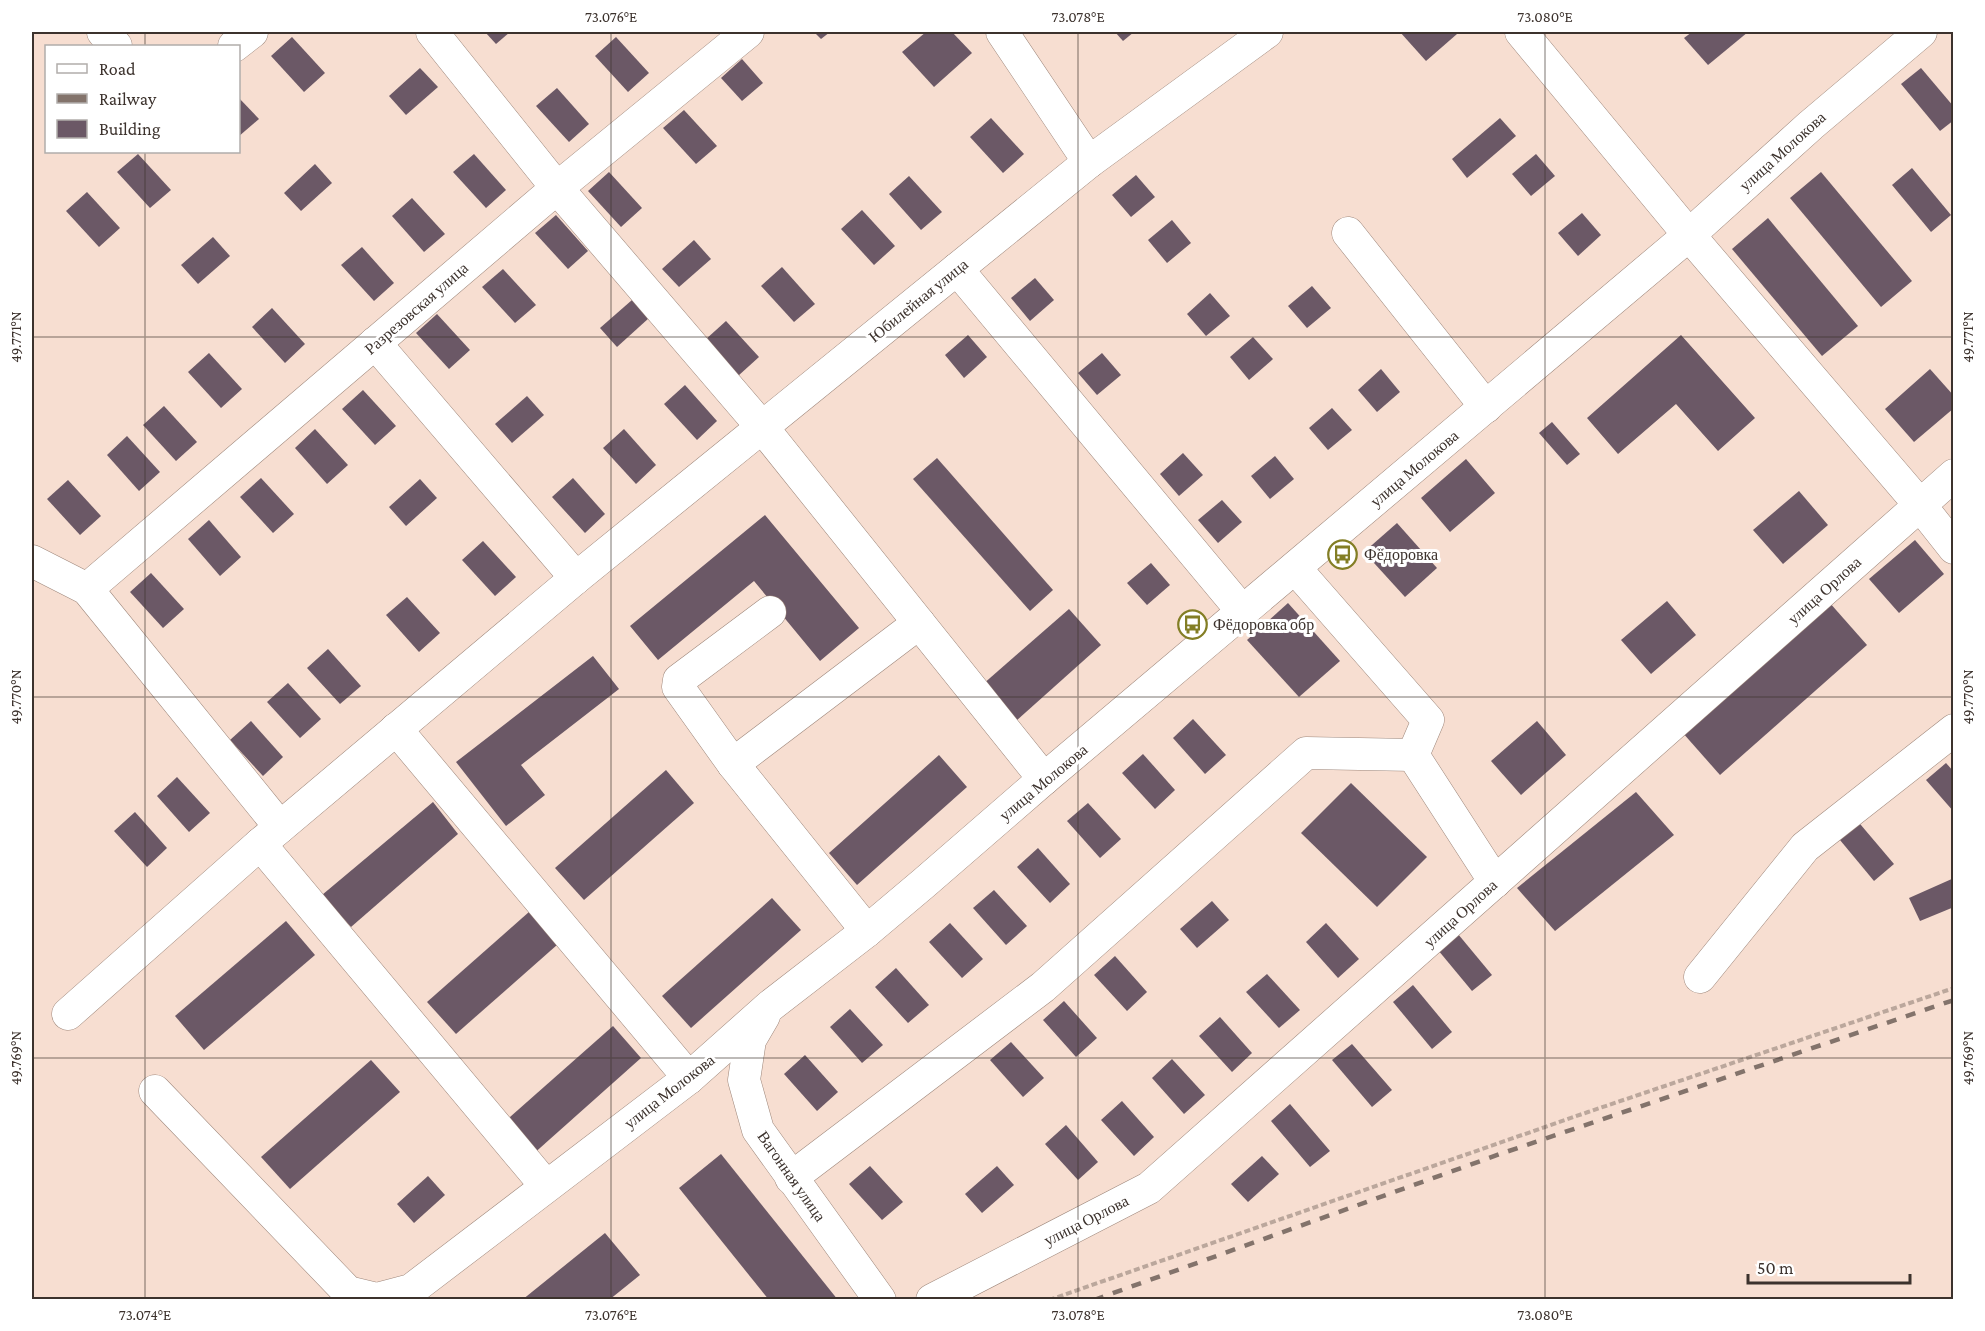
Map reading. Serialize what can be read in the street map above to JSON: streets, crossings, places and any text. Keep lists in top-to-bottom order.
{
  "streets": {
    "street": [
      "улица Молокова",
      "Юбилейная улица",
      "Разрезовская улица",
      "улица Орлова",
      "Вагонная улица"
    ]
  },
  "crossings": [
    ["улица Молокова", "Вагонная улица"]
  ],
  "places": {
    "bus stop": ["Фёдоровка", "Фёдоровка обр"]
  },
  "legend": ["Road", "Railway", "Building"],
  "scale_bar": "50 m",
  "coordinates": [
    "73.076°E",
    "73.078°E",
    "73.080°E",
    "49.771°N",
    "49.770°N",
    "49.769°N",
    "73.074°E"
  ]
}
